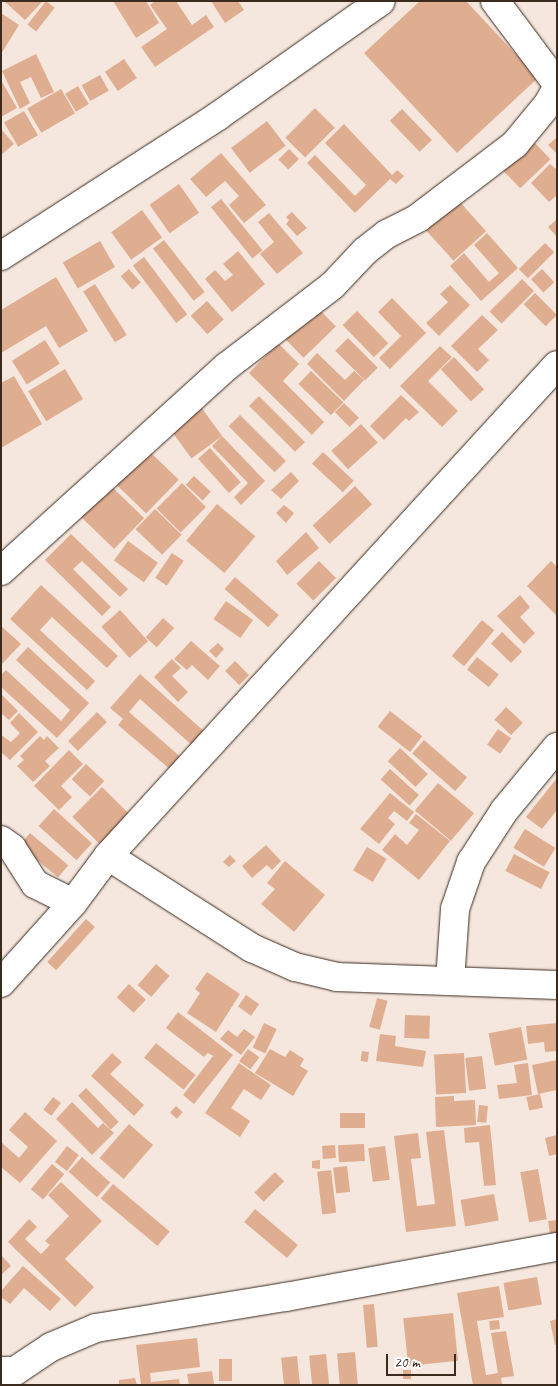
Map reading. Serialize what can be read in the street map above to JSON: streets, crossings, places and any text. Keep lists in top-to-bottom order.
{
  "scale_bar": "20 m"
}
